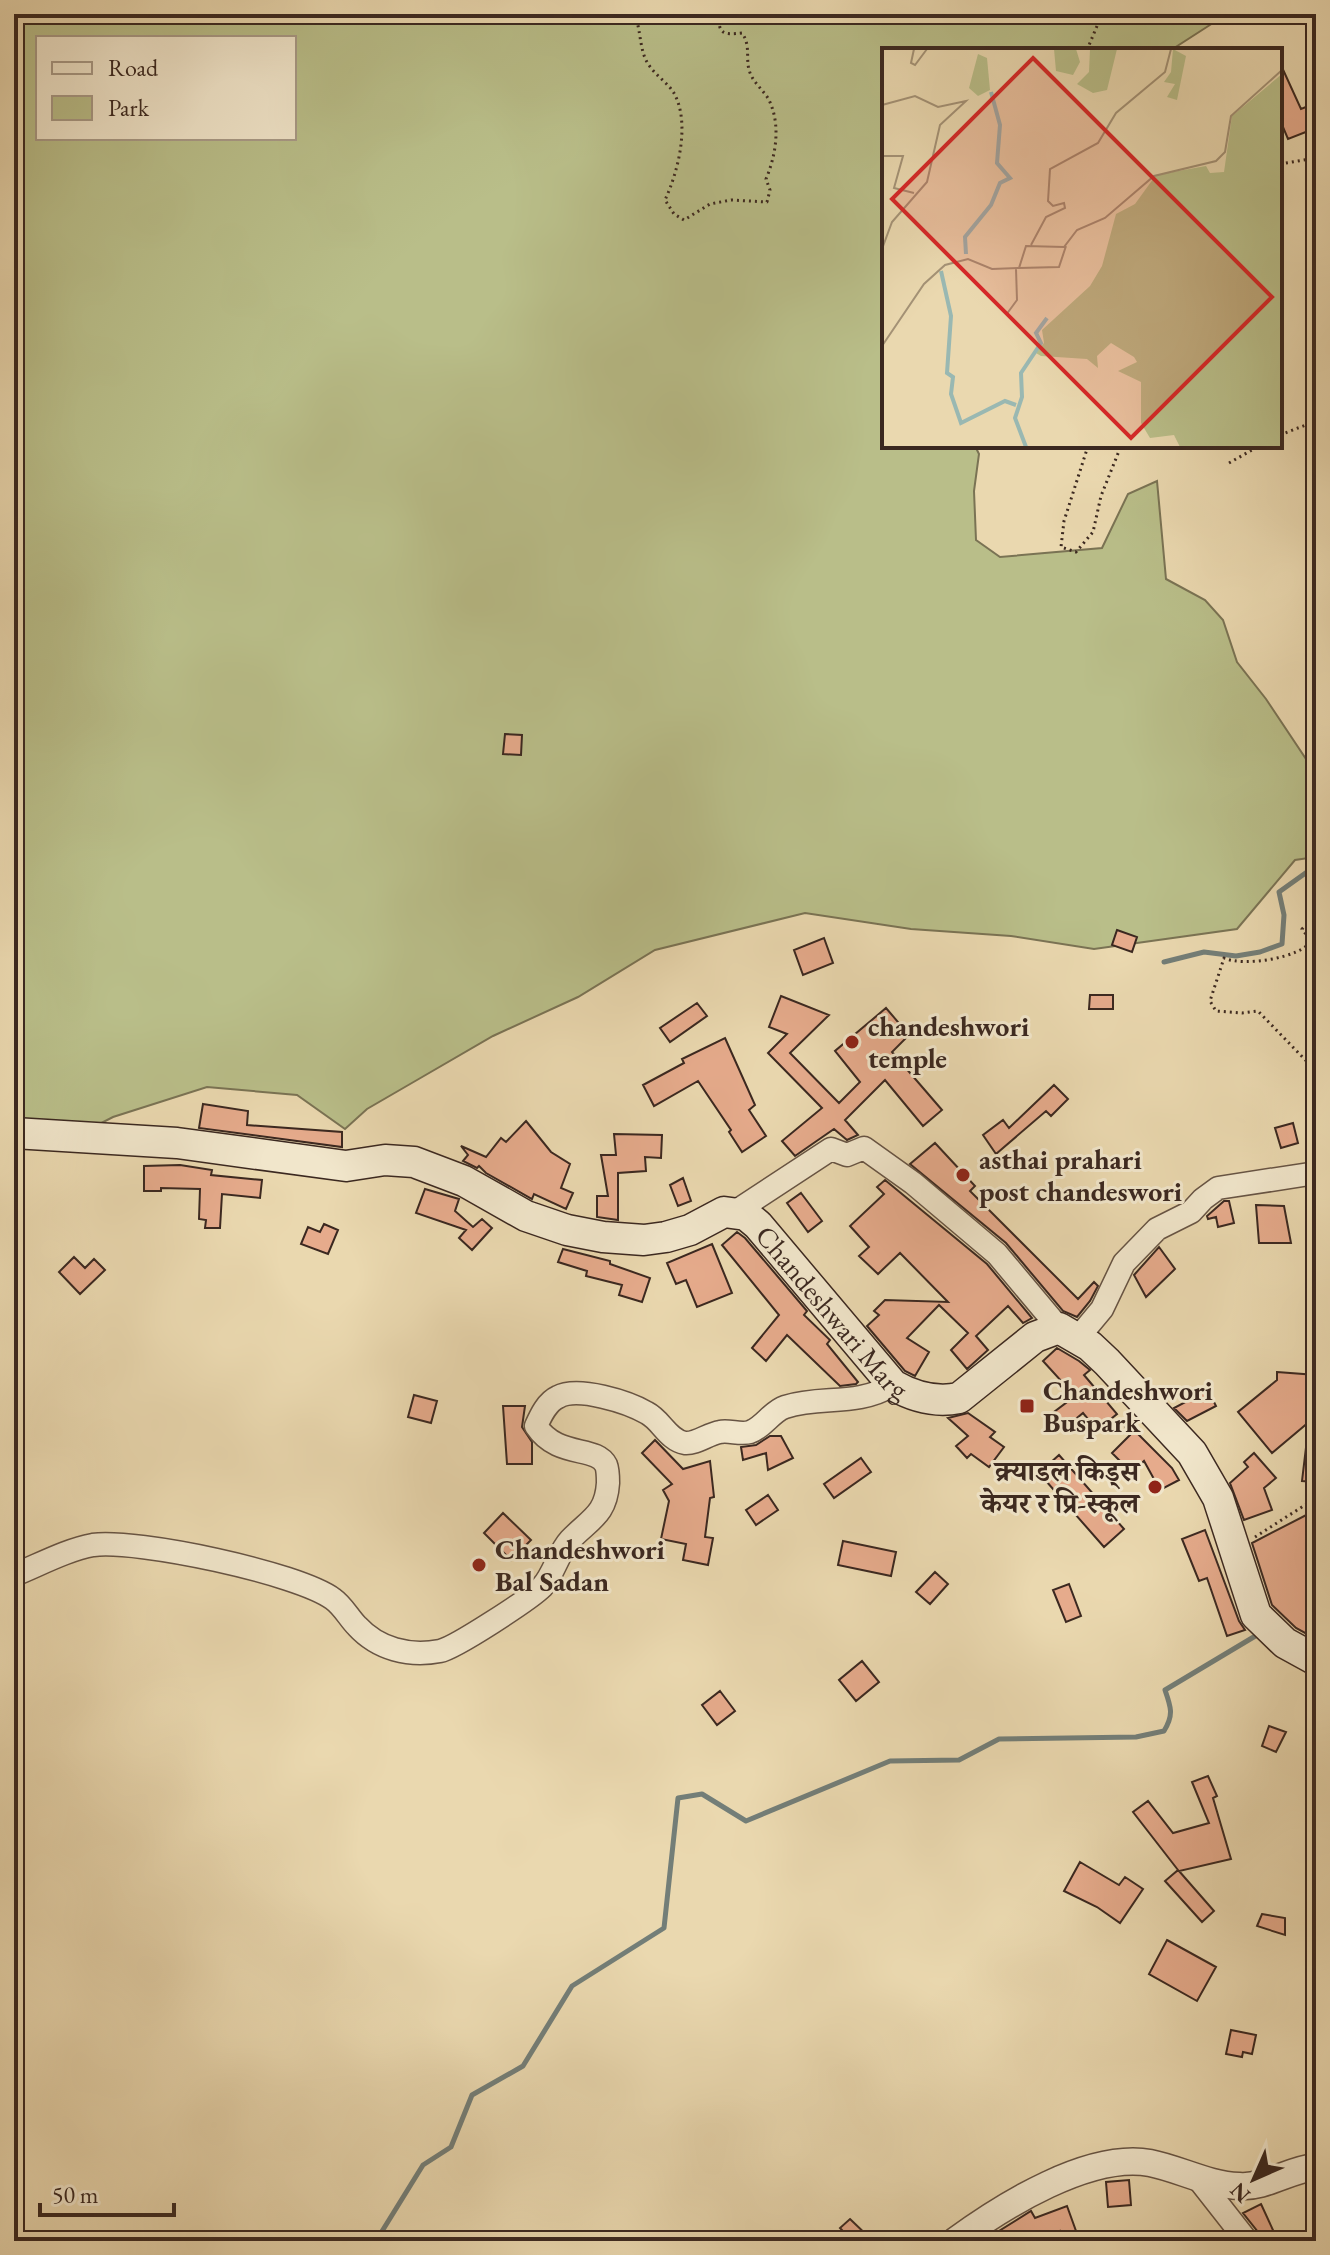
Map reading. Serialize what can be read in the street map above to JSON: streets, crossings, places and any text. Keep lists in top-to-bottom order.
{
  "streets": {
    "main road": ["Chandeshwari Marg"]
  },
  "places": {
    "other": [
      "chandeshwori temple",
      "asthai prahari post chandeswori",
      "क्र्याडल किड्स केयर र प्रि-स्कूल",
      "Chandeshwori Bal Sadan"
    ],
    "transit": ["Chandeshwori Buspark"]
  },
  "legend": ["Road", "Park"],
  "scale_bar": "50 m",
  "north": "bottom left"
}
